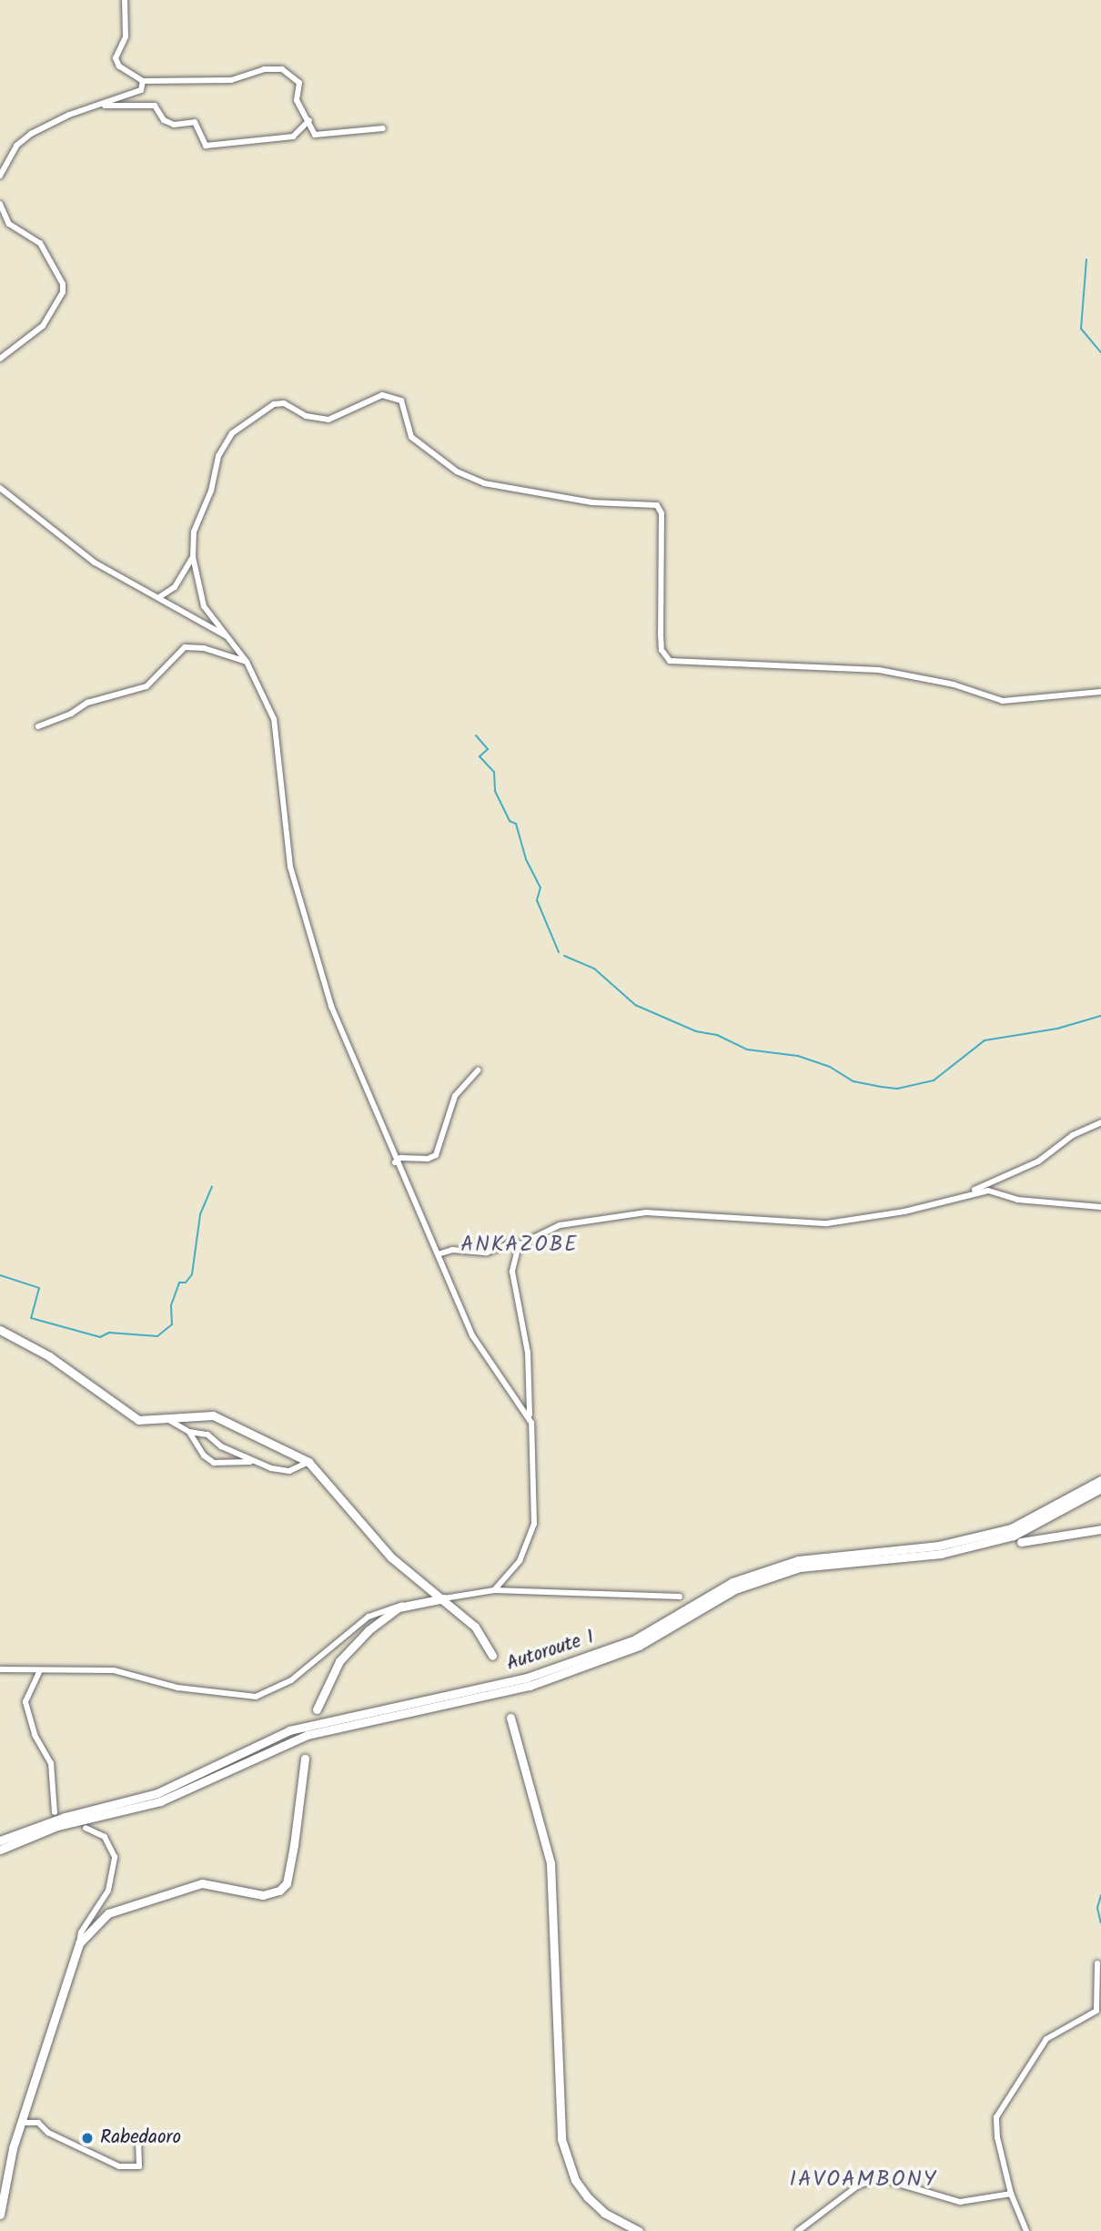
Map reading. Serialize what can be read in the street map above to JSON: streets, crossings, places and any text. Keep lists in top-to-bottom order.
{
  "streets": {
    "main road": ["Autoroute 1"]
  },
  "districts": ["ANKAZOBE", "IAVOAMBONY"],
  "places": ["Rabedaoro"]
}
